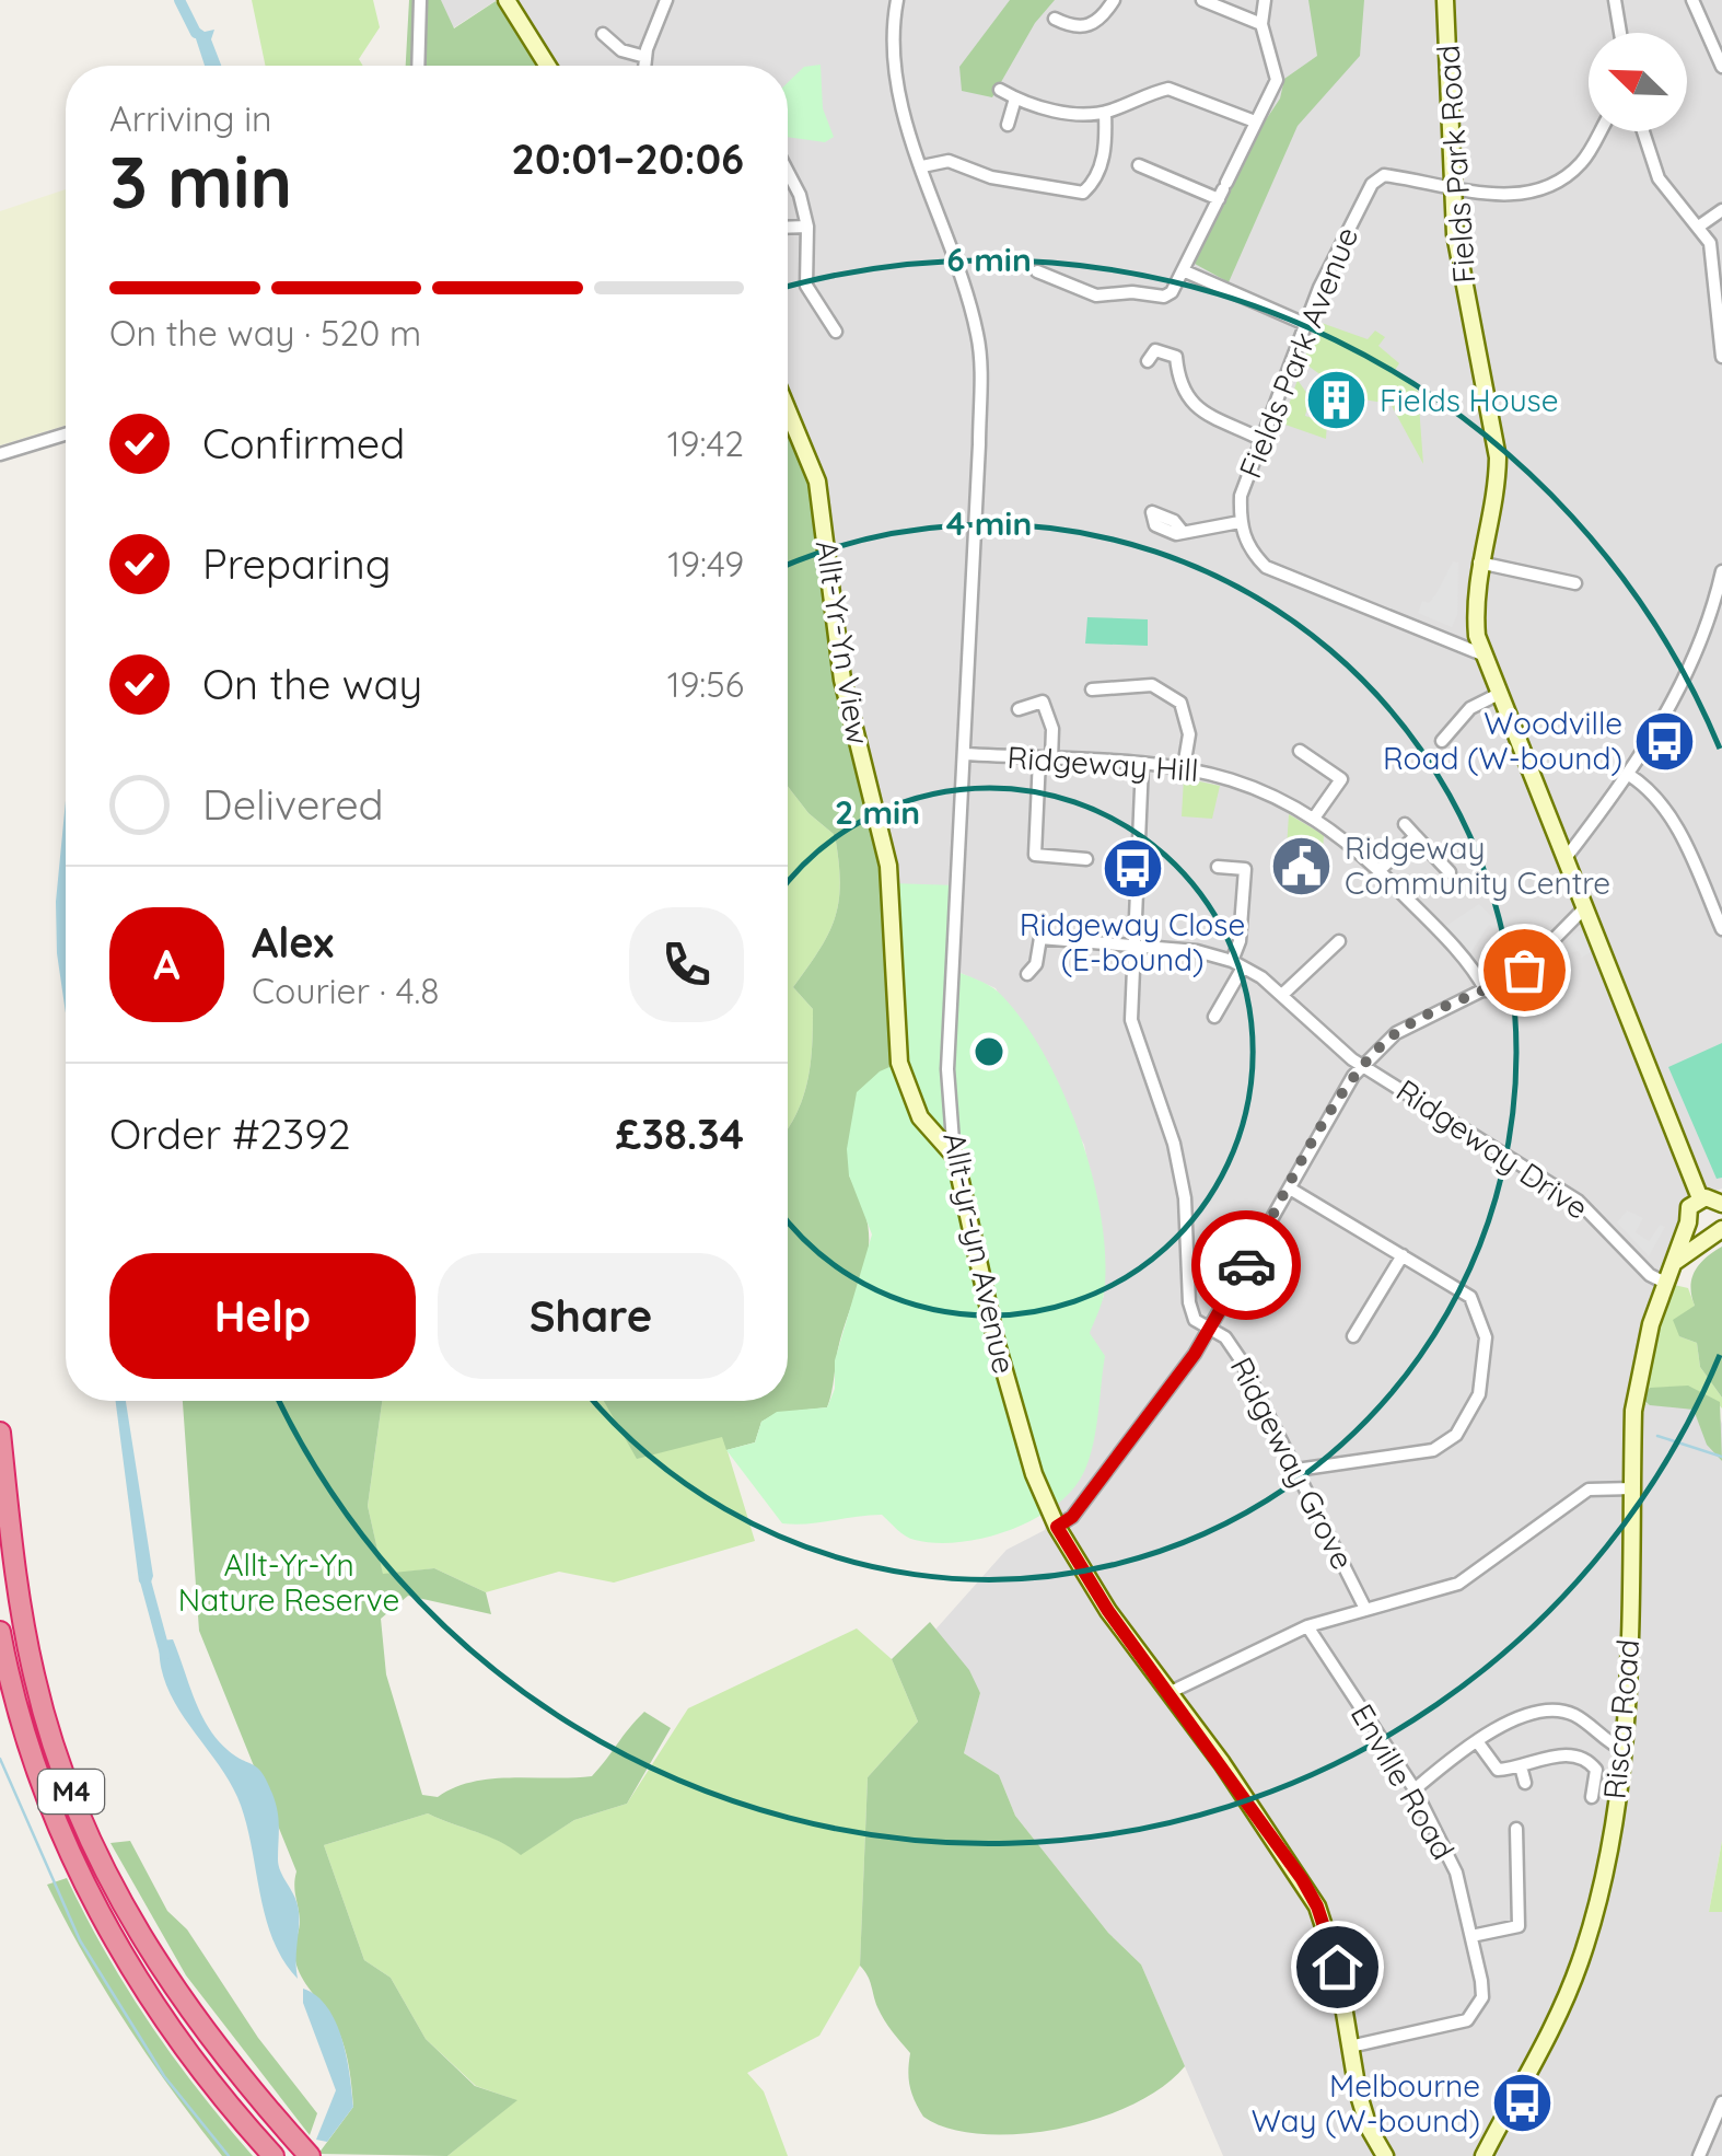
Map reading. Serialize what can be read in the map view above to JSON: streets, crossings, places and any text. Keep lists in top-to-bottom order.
{
  "streets": {
    "highway": ["M4"],
    "main road": [
      "Fields Park Road",
      "Allt-Yr-Yn View",
      "Allt-yr-yn Avenue",
      "Risca Road"
    ],
    "street": [
      "Fields Park Avenue",
      "Ridgeway Hill",
      "Ridgeway Drive",
      "Ridgeway Grove",
      "Enville Road"
    ]
  },
  "crossings": [
    ["Fields Park Road", "Fields Park Avenue"],
    ["Fields Park Road", "Risca Road"],
    ["Allt-Yr-Yn View", "Allt-yr-yn Avenue"],
    ["Ridgeway Hill", "Allt-yr-yn Avenue"],
    ["Ridgeway Hill", "Ridgeway Grove"],
    ["Ridgeway Drive", "Ridgeway Grove"],
    ["Ridgeway Drive", "Risca Road"],
    ["Allt-yr-yn Avenue", "Enville Road"]
  ],
  "parks": ["Allt-Yr-Yn Nature Reserve"],
  "places": {
    "building": ["Fields House"],
    "bus stop": ["Woodville Road (W-bound)", "Ridgeway Close (E-bound)", "Melbourne Way (W-bound)"],
    "public building": ["Ridgeway Community Centre"]
  },
  "north": "top left",
  "page": {
    "heading": ["3 min", "Arriving in", "20:01–20:06"],
    "panel": [
      "Alex",
      "Courier · 4.8",
      "Order #2392",
      "£38.34"
    ],
    "bar": "On the way · 520 m",
    "list": [
      ["Confirmed", "19:42"],
      ["Preparing", "19:49"],
      ["On the way", "19:56"],
      "Delivered"
    ],
    "round": "A",
    "buttons": ["Help", "Share"]
  },
  "rings": ["6 min", "4 min", "2 min"]
}
